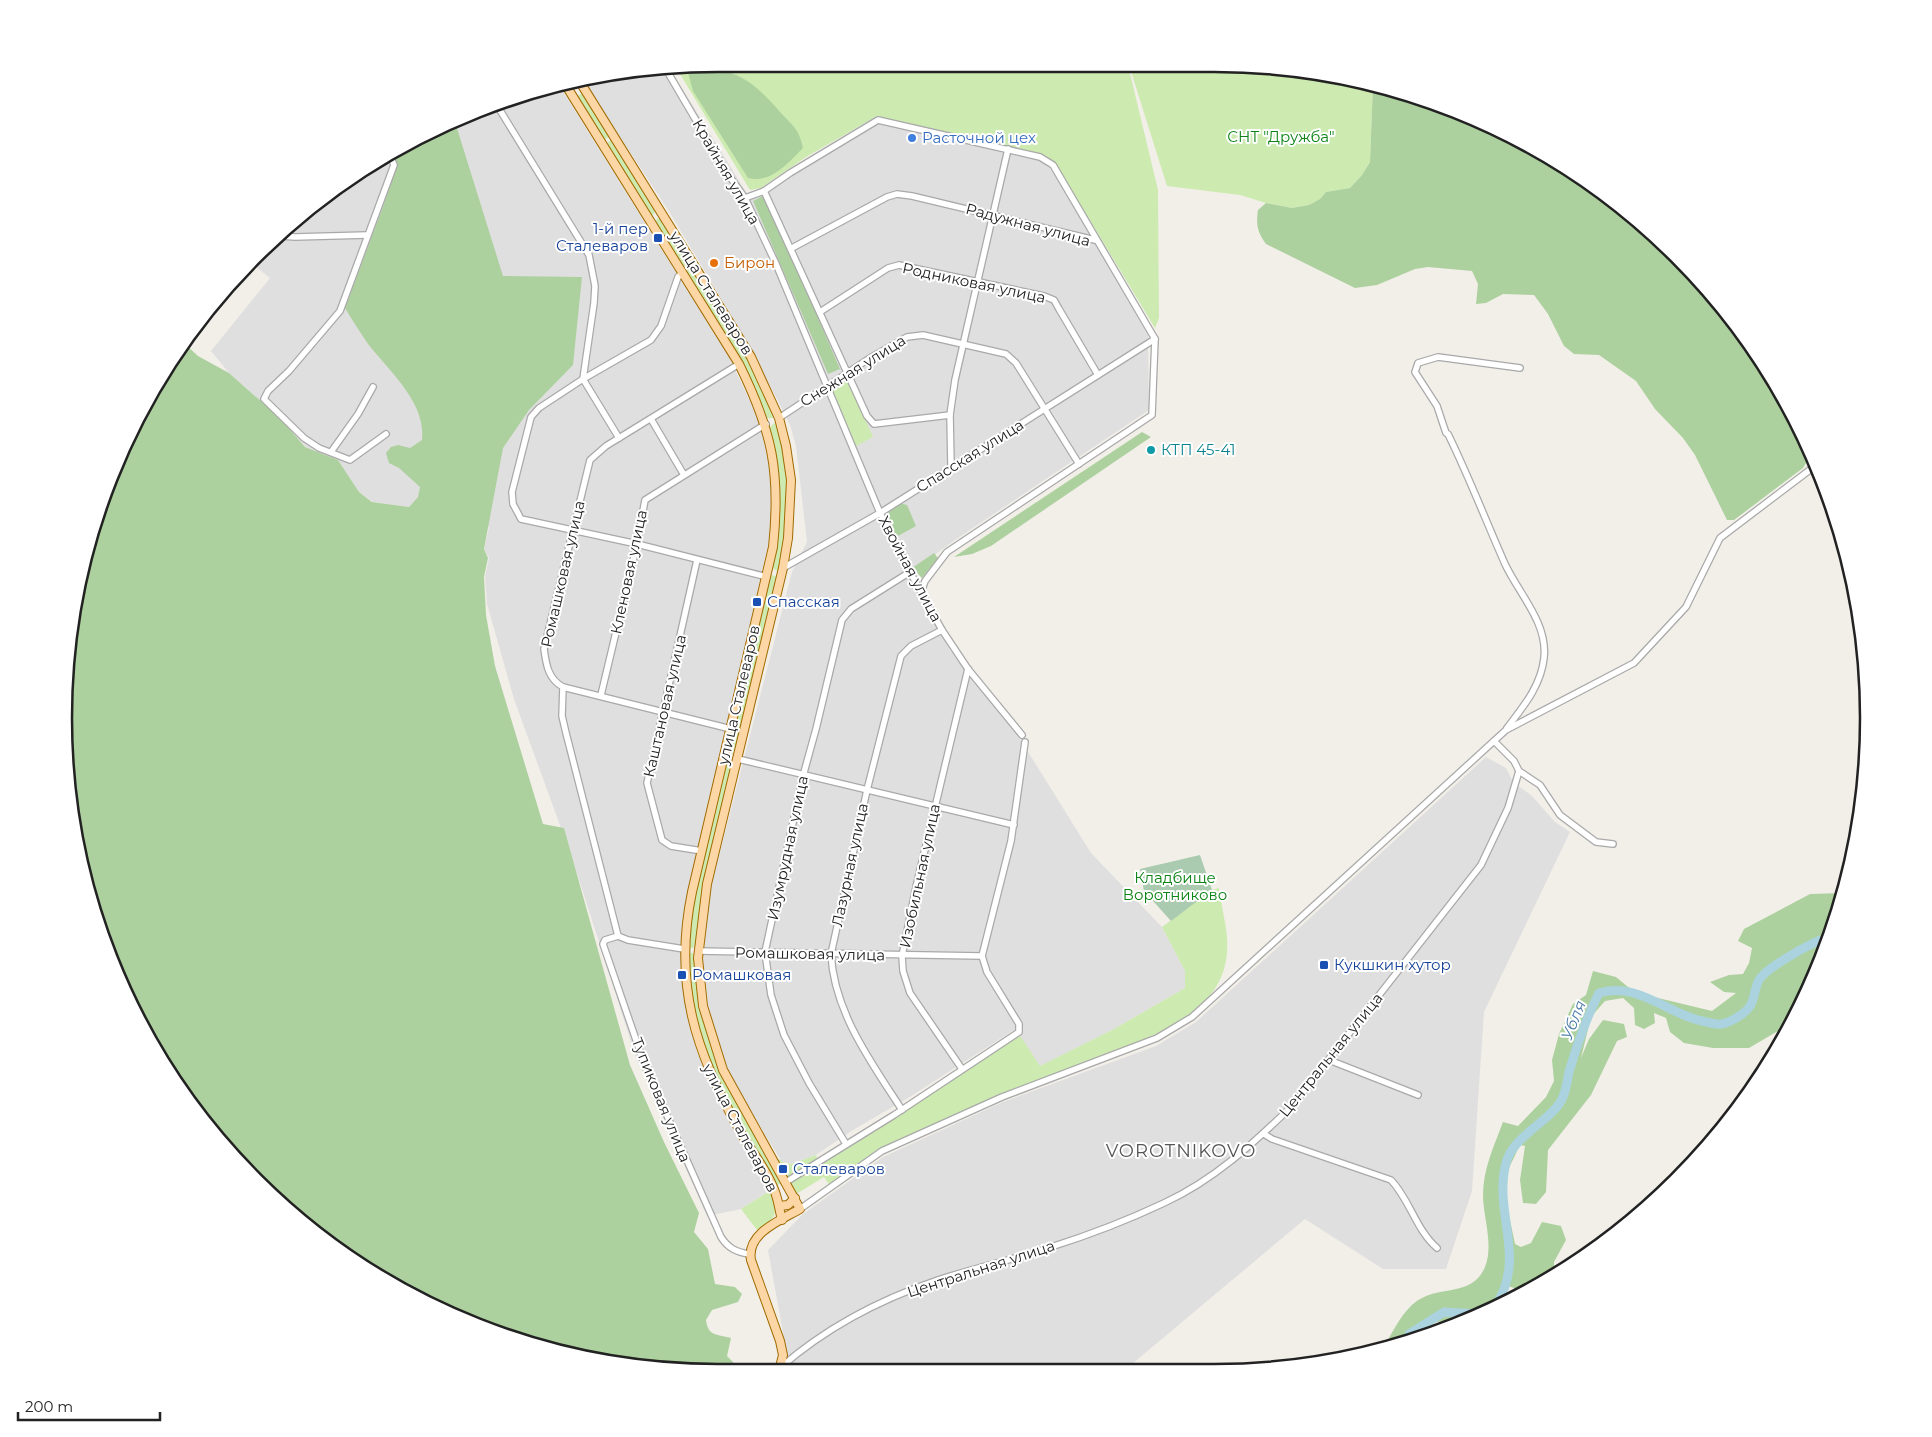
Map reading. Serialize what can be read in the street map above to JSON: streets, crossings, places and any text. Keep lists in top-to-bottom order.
{
  "streets": {
    "main road": ["улица Сталеваров"],
    "street": [
      "Крайняя улица",
      "Радужная улица",
      "Родниковая улица",
      "Снежная улица",
      "Спасская улица",
      "Хвойная улица",
      "Кленовая улица",
      "Ромашковая улица",
      "Каштановая улица",
      "Изумрудная улица",
      "Лазурная улица",
      "Изобильная улица",
      "Центральная улица",
      "Тупиковая улица"
    ]
  },
  "crossings": [
    ["Крайняя улица", "Снежная улица"],
    ["Крайняя улица", "Хвойная улица"],
    ["Радужная улица", "Спасская улица"],
    ["Родниковая улица", "Спасская улица"],
    ["улица Сталеваров", "Снежная улица"],
    ["улица Сталеваров", "Спасская улица"],
    ["улица Сталеваров", "Кленовая улица"],
    ["улица Сталеваров", "Ромашковая улица"],
    ["улица Сталеваров", "Каштановая улица"],
    ["Снежная улица", "Спасская улица"],
    ["Снежная улица", "Хвойная улица"],
    ["Спасская улица", "Хвойная улица"],
    ["Хвойная улица", "Ромашковая улица"],
    ["Хвойная улица", "Изумрудная улица"],
    ["Хвойная улица", "Лазурная улица"],
    ["Хвойная улица", "Изобильная улица"],
    ["Ромашковая улица", "Изумрудная улица"],
    ["Ромашковая улица", "Лазурная улица"],
    ["Ромашковая улица", "Изобильная улица"]
  ],
  "districts": ["VOROTNIKOVO"],
  "water": ["Убля"],
  "parks": ["СНТ \"Дружба\"", "Кладбище Воротниково"],
  "places": {
    "other": ["Расточной цех", "Бирон", "КТП 45-41"],
    "transit": [
      "1-й пер Сталеваров",
      "Спасская",
      "Кукшкин хутор",
      "Ромашковая",
      "Сталеваров"
    ]
  },
  "scale_bar": "200 m"
}
